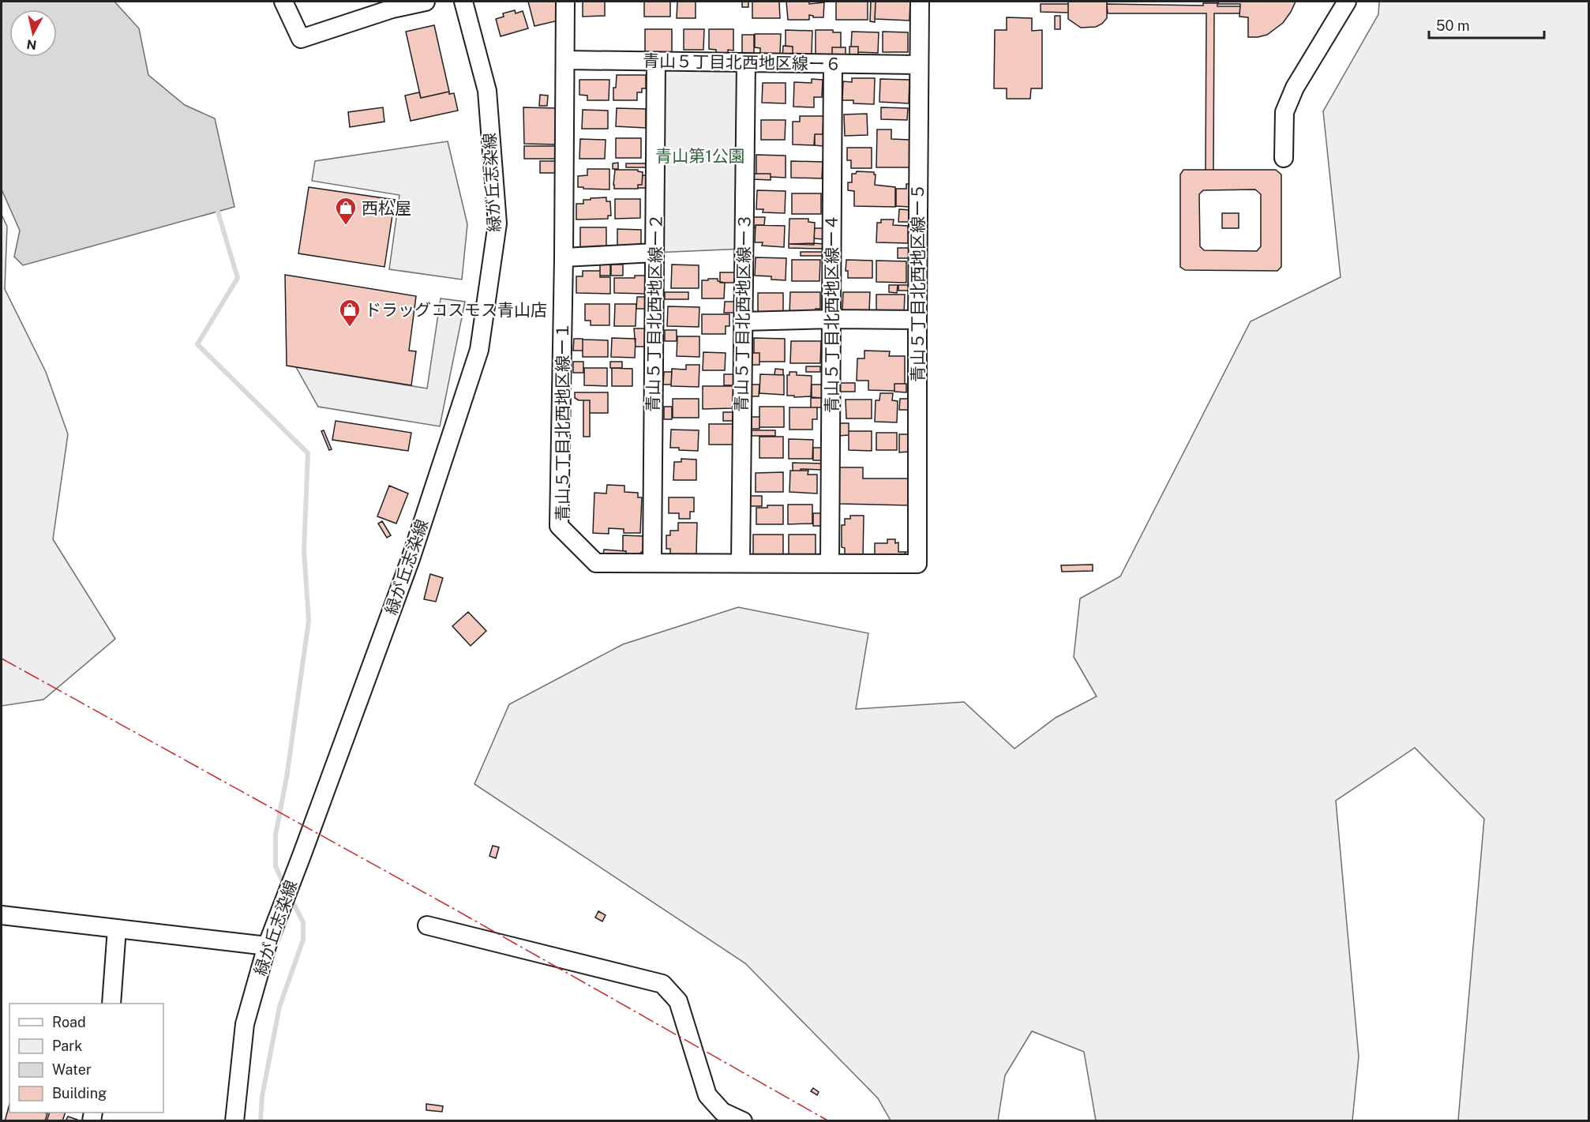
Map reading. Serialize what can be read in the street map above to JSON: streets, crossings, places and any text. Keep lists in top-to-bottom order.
{
  "streets": {
    "street": [
      "青山５丁目北西地区線ー６",
      "緑が丘志染線",
      "青山５丁目北西地区線ー５",
      "青山５丁目北西地区線ー２",
      "青山５丁目北西地区線ー３",
      "青山５丁目北西地区線ー４",
      "青山５丁目北西地区線ー１"
    ]
  },
  "crossings": [
    ["青山５丁目北西地区線ー６", "青山５丁目北西地区線ー５"],
    ["青山５丁目北西地区線ー６", "青山５丁目北西地区線ー２"],
    ["青山５丁目北西地区線ー６", "青山５丁目北西地区線ー３"],
    ["青山５丁目北西地区線ー６", "青山５丁目北西地区線ー４"],
    ["青山５丁目北西地区線ー６", "青山５丁目北西地区線ー１"],
    ["青山５丁目北西地区線ー５", "青山５丁目北西地区線ー１"],
    ["青山５丁目北西地区線ー２", "青山５丁目北西地区線ー１"],
    ["青山５丁目北西地区線ー３", "青山５丁目北西地区線ー１"],
    ["青山５丁目北西地区線ー４", "青山５丁目北西地区線ー１"]
  ],
  "parks": ["青山第1公園"],
  "places": {
    "shop": ["西松屋", "ドラッグコスモス青山店"]
  },
  "legend": [
    "Road",
    "Park",
    "Water",
    "Building"
  ],
  "scale_bar": "50 m",
  "north": "bottom"
}
